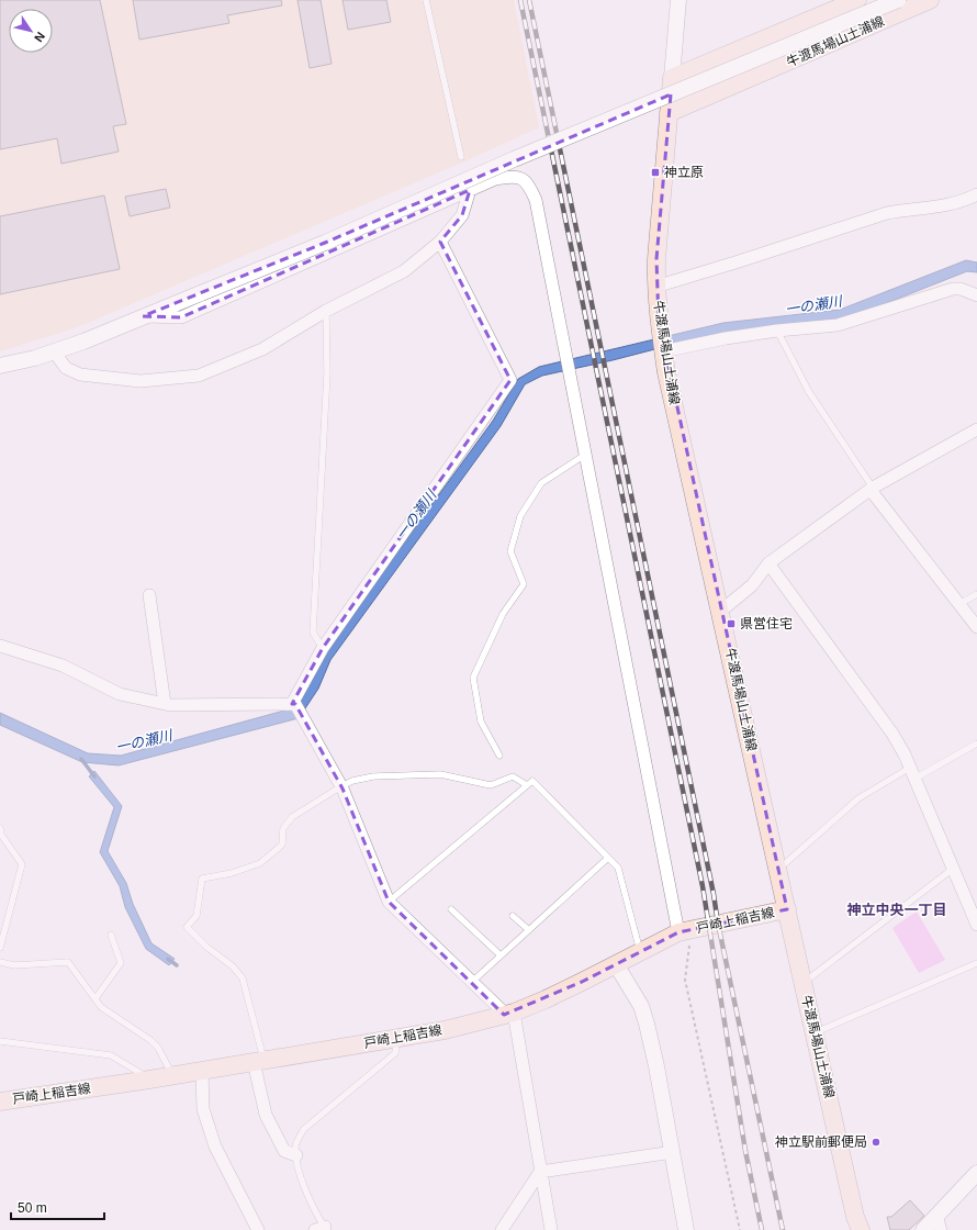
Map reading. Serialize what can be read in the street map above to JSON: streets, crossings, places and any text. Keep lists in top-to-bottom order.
{
  "streets": {
    "main road": ["牛渡馬場山土浦線", "戸崎上稲吉線"]
  },
  "crossings": [
    ["牛渡馬場山土浦線", "戸崎上稲吉線"]
  ],
  "districts": ["神立中央一丁目"],
  "water": ["一の瀬川"],
  "places": {
    "transit": ["神立原", "県営住宅"],
    "other": ["神立駅前郵便局"]
  },
  "scale_bar": "50 m",
  "north": "bottom right"
}
